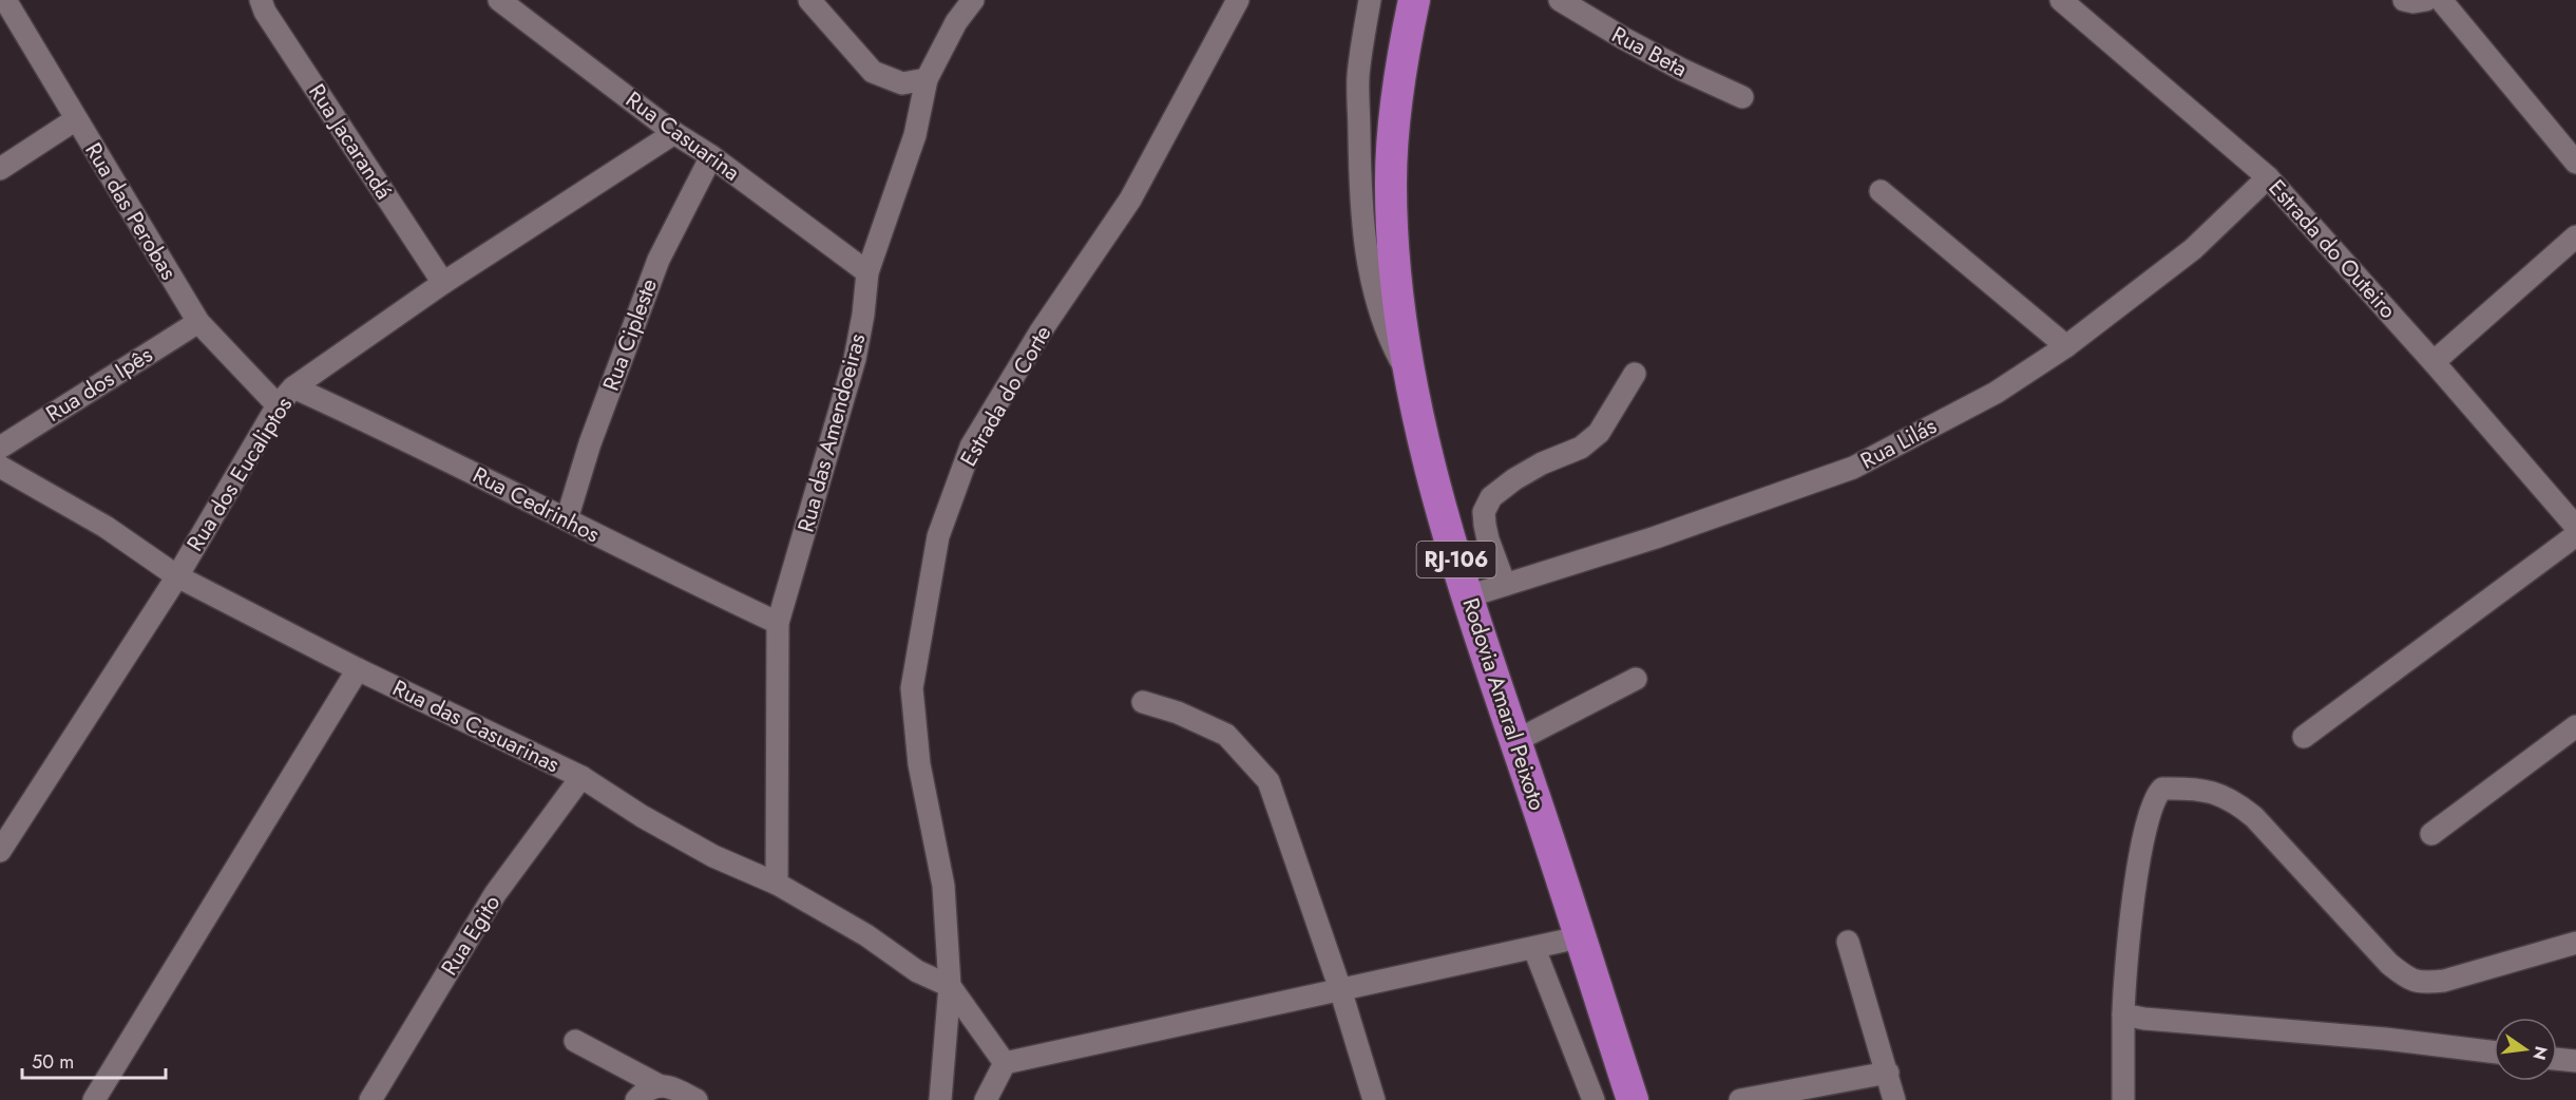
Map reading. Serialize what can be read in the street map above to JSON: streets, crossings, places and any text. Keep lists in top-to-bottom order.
{
  "streets": {
    "highway": ["RJ-106", "Rodovia Amaral Peixoto"],
    "street": [
      "Rua Beta",
      "Rua Casuarina",
      "Rua Jacarandá",
      "Rua das Perobas",
      "Estrada do Outeiro",
      "Rua Cipleste",
      "Rua dos Ipês",
      "Estrada do Corte",
      "Rua das Amendoeiras",
      "Rua Lilás",
      "Rua dos Eucaliptos",
      "Rua Cedrinhos",
      "Rua das Casuarinas",
      "Rua Egito"
    ]
  },
  "crossings": [
    ["Rua Casuarina", "Rua Cipleste"],
    ["Rua Casuarina", "Rua das Amendoeiras"],
    ["Rua Casuarina", "Rua dos Eucaliptos"],
    ["Rua Jacarandá", "Rua dos Eucaliptos"],
    ["Rua das Perobas", "Rua dos Ipês"],
    ["Rua das Perobas", "Rua dos Eucaliptos"],
    ["Estrada do Outeiro", "Rua Lilás"],
    ["Rua Cipleste", "Rua Cedrinhos"],
    ["Estrada do Corte", "Rua das Casuarinas"],
    ["Rua das Amendoeiras", "Rua Cedrinhos"],
    ["Rua das Amendoeiras", "Rua das Casuarinas"],
    ["Rua Lilás", "Rodovia Amaral Peixoto"],
    ["Rua dos Eucaliptos", "Rua Cedrinhos"],
    ["Rua dos Eucaliptos", "Rua das Casuarinas"],
    ["Rua das Casuarinas", "Rua Egito"]
  ],
  "scale_bar": "50 m",
  "north": "right"
}
